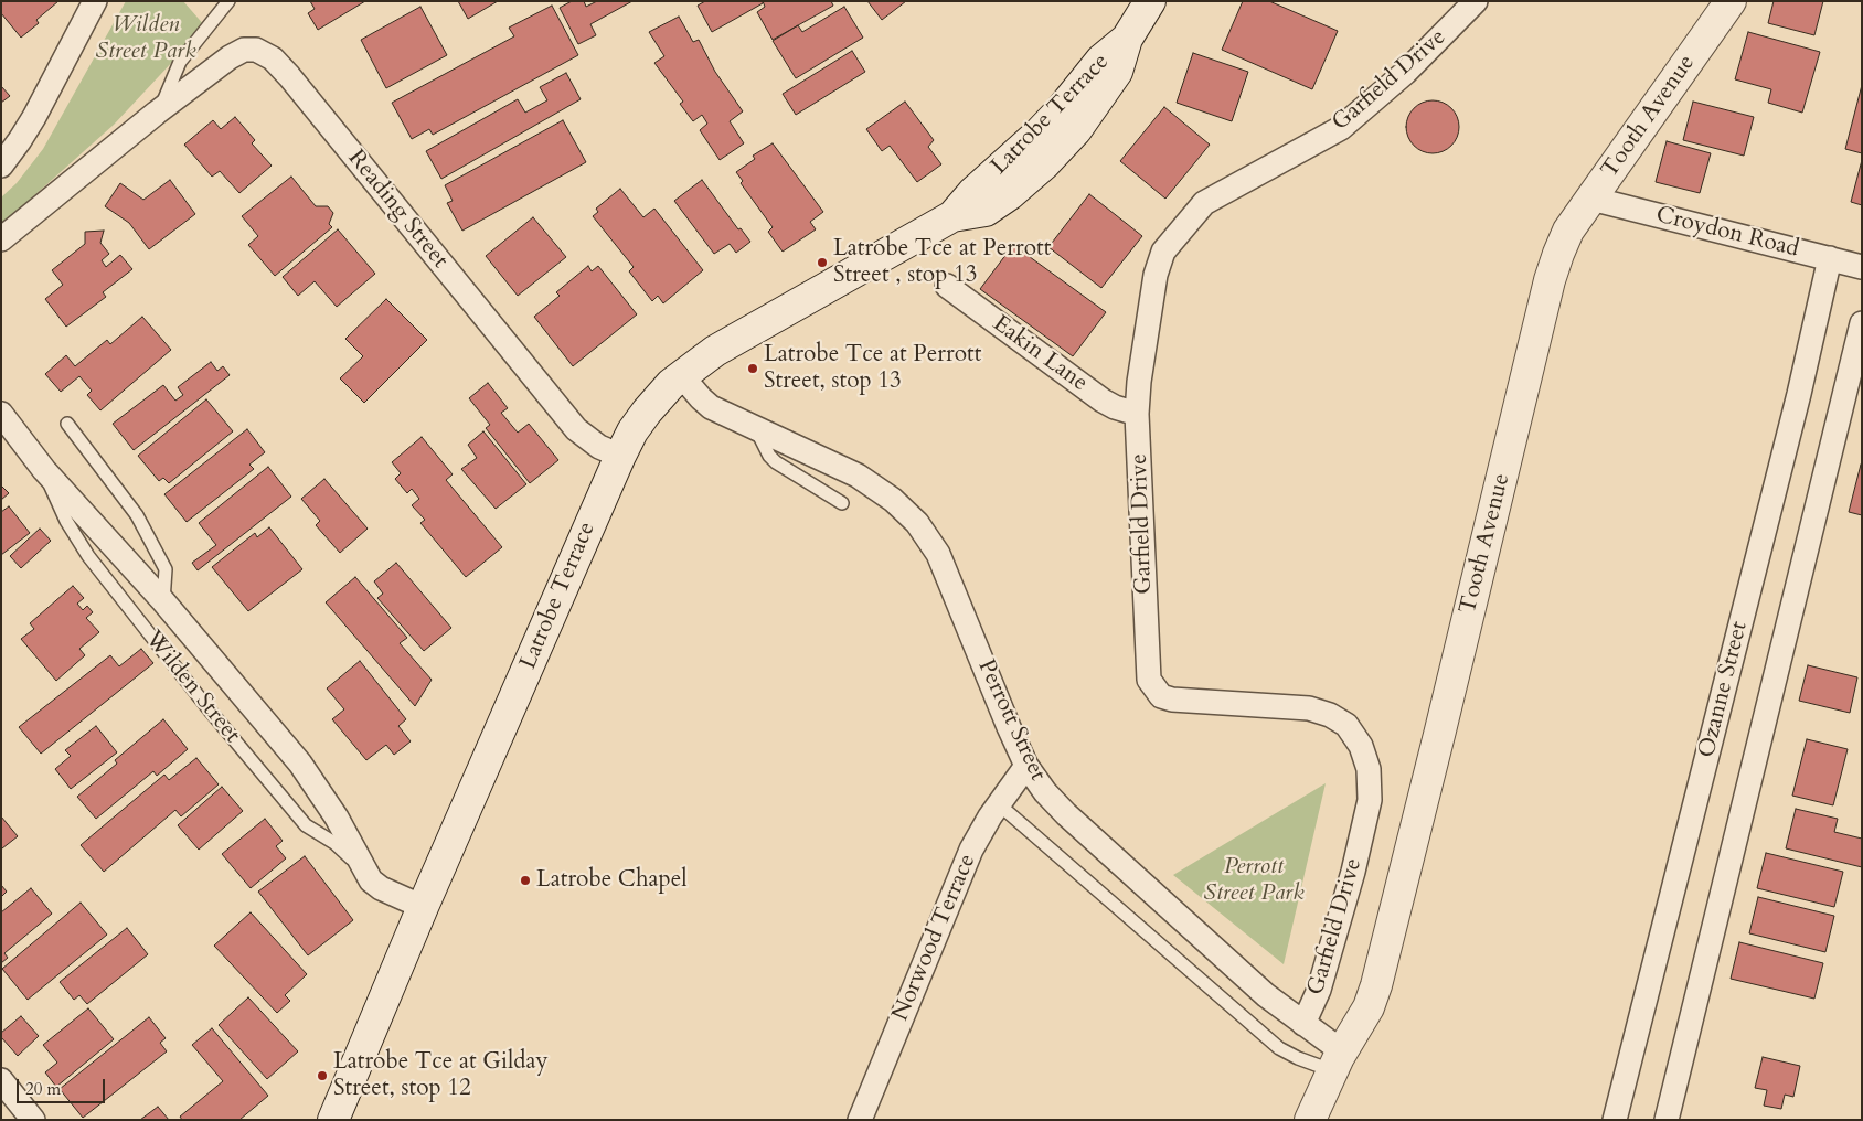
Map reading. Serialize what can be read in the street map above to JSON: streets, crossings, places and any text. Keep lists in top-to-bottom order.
{
  "streets": {
    "main road": ["Latrobe Terrace", "Tooth Avenue"],
    "street": [
      "Garfield Drive",
      "Reading Street",
      "Croydon Road",
      "Eakin Lane",
      "Wilden Street",
      "Ozanne Street",
      "Perrott Street",
      "Norwood Terrace"
    ]
  },
  "crossings": [
    ["Garfield Drive", "Eakin Lane"],
    ["Garfield Drive", "Perrott Street"],
    ["Latrobe Terrace", "Reading Street"],
    ["Latrobe Terrace", "Wilden Street"],
    ["Latrobe Terrace", "Perrott Street"],
    ["Tooth Avenue", "Croydon Road"],
    ["Tooth Avenue", "Perrott Street"],
    ["Croydon Road", "Ozanne Street"],
    ["Perrott Street", "Norwood Terrace"]
  ],
  "parks": ["Wilden Street Park", "Perrott Street Park"],
  "places": [
    "Latrobe Tce at Perrott Street , stop 13",
    "Latrobe Tce at Perrott Street, stop 13",
    "Latrobe Chapel",
    "Latrobe Tce at Gilday Street, stop 12"
  ],
  "scale_bar": "20 m"
}
